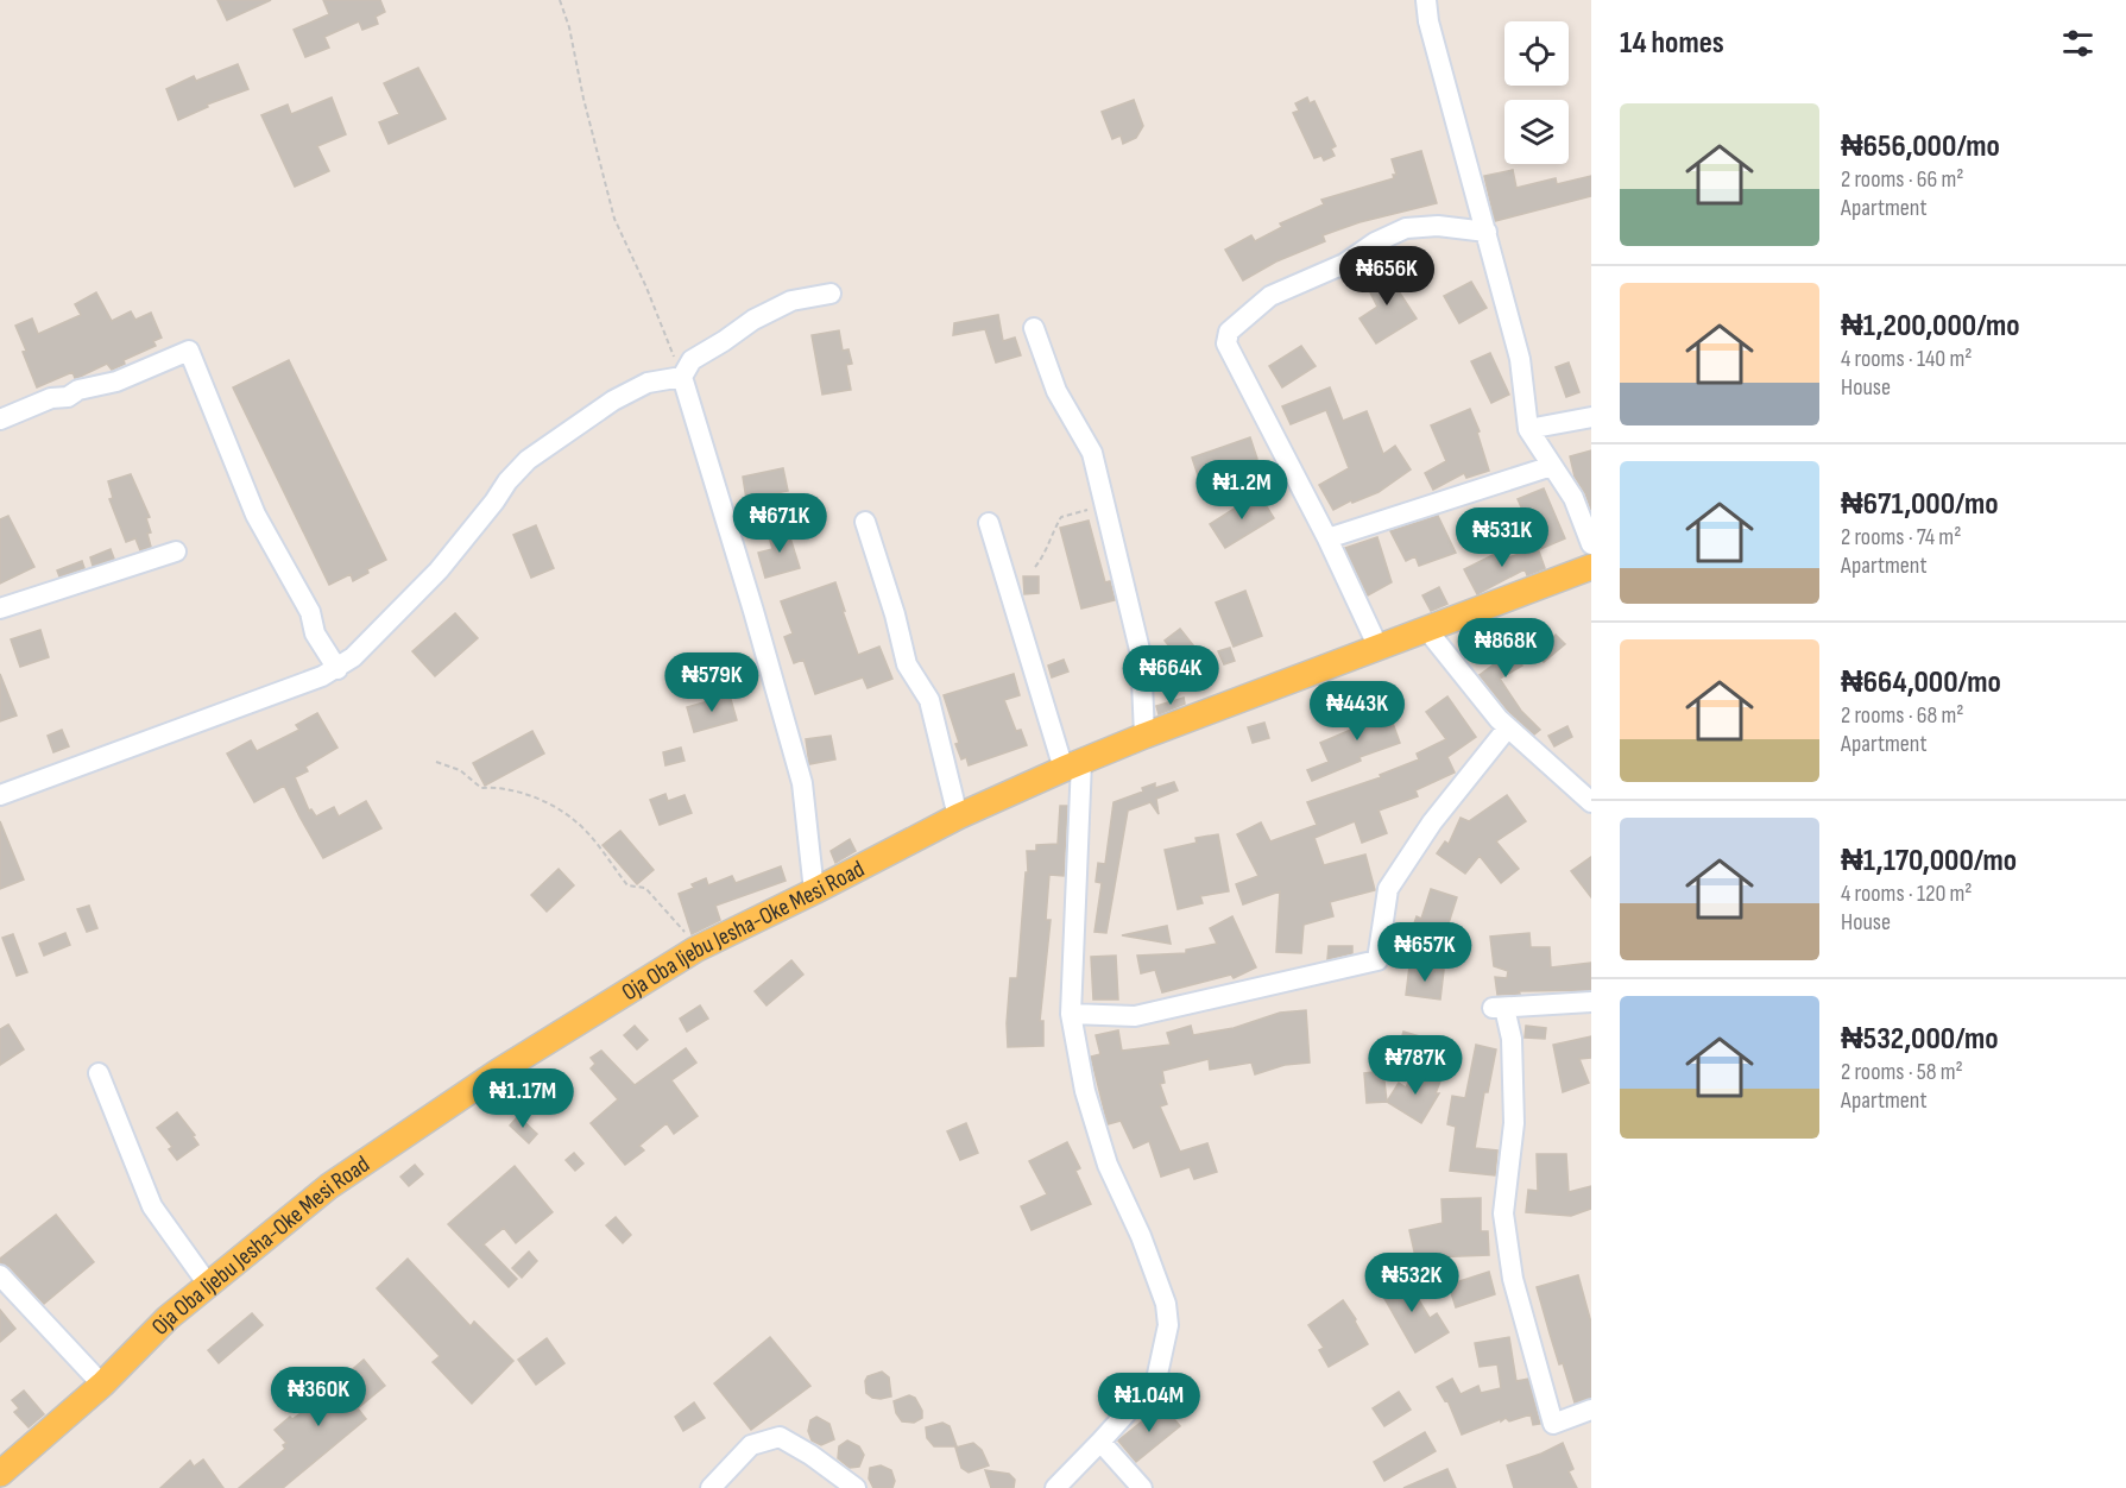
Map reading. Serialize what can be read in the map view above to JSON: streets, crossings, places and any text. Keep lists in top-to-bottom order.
{
  "streets": {
    "main road": ["Oja Oba Ijebu Jesha-Oke Mesi Road"]
  },
  "page": {
    "heading": "14 homes",
    "list": [
      {
        "name": "₦656,000/mo",
        "note": "2 rooms · 66 m² · Apartment"
      },
      {
        "name": "₦1,200,000/mo",
        "note": "4 rooms · 140 m² · House"
      },
      {
        "name": "₦671,000/mo",
        "note": "2 rooms · 74 m² · Apartment"
      },
      {
        "name": "₦664,000/mo",
        "note": "2 rooms · 68 m² · Apartment"
      },
      {
        "name": "₦1,170,000/mo",
        "note": "4 rooms · 120 m² · House"
      },
      {
        "name": "₦532,000/mo",
        "note": "2 rooms · 58 m² · Apartment"
      }
    ],
    "price": [
      "₦656K",
      "₦1.2M",
      "₦671K",
      "₦531K",
      "₦868K",
      "₦664K",
      "₦579K",
      "₦443K",
      "₦657K",
      "₦787K",
      "₦1.17M",
      "₦532K",
      "₦360K",
      "₦1.04M"
    ]
  }
}
